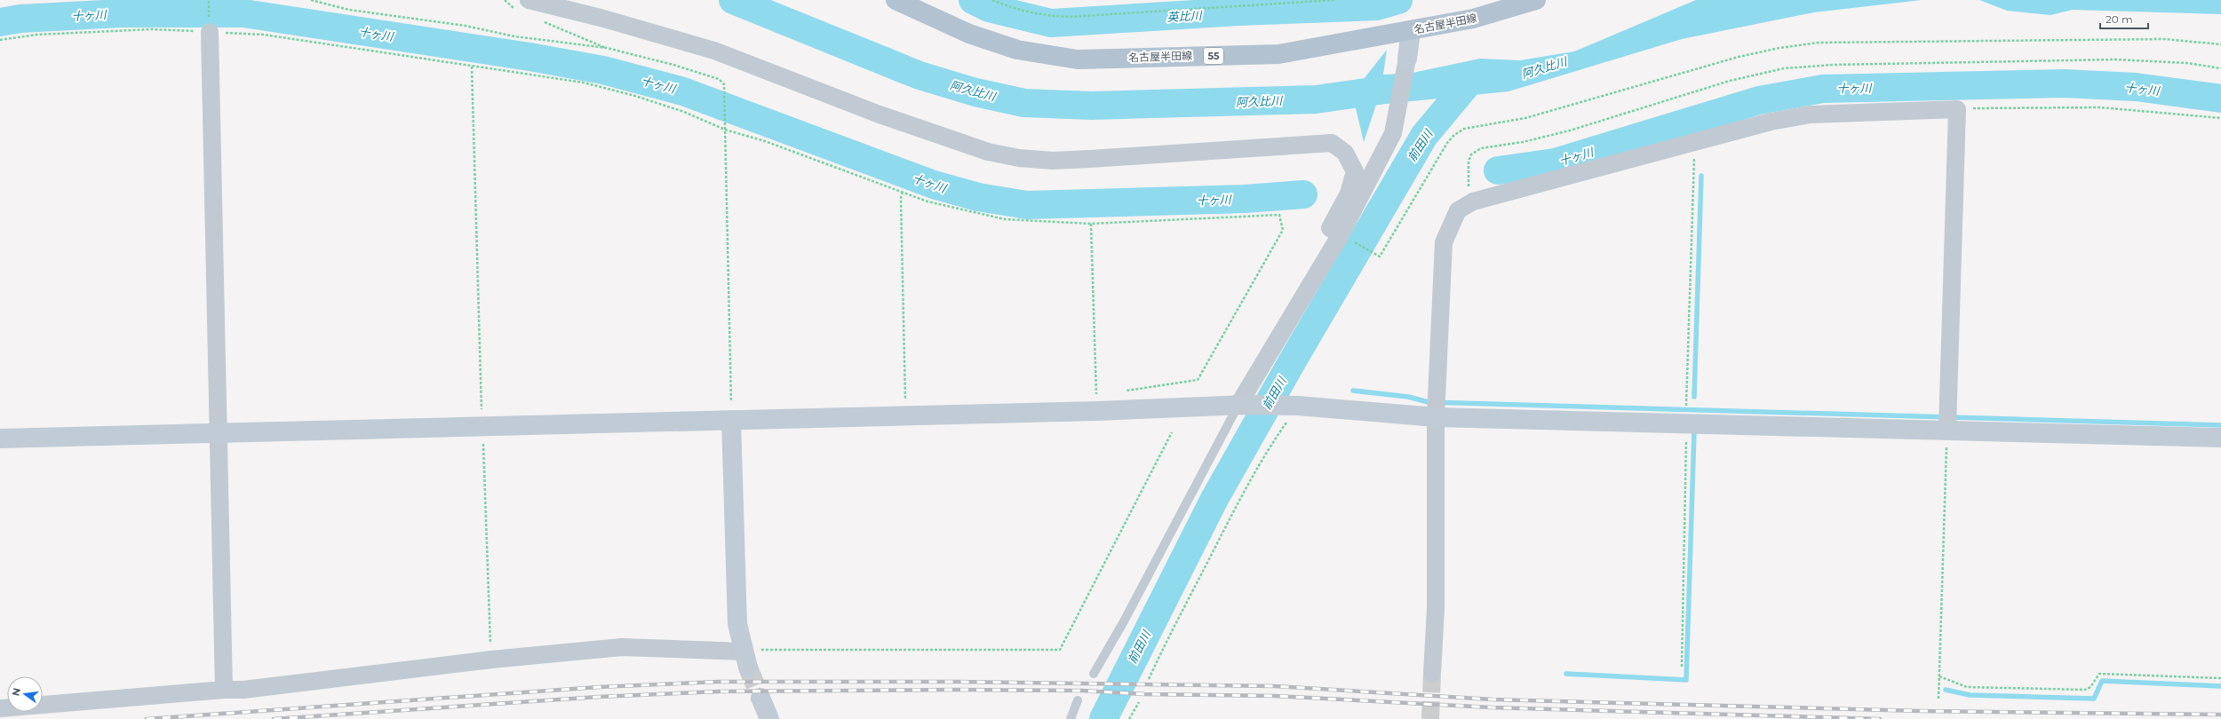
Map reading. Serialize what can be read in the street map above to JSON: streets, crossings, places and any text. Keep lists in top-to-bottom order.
{
  "streets": {
    "main road": ["名古屋半田線", "55"]
  },
  "water": [
    "十ヶ川",
    "英比川",
    "阿久比川",
    "前田川"
  ],
  "scale_bar": "20 m",
  "north": "left"
}
